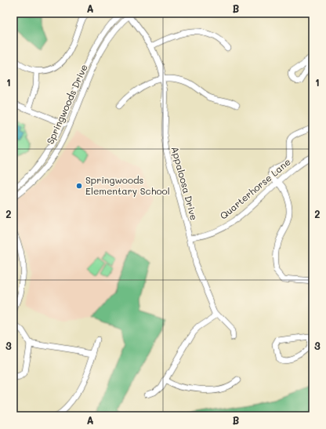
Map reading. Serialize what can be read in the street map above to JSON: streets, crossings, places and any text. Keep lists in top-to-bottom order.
{
  "streets": {
    "street": ["Springwoods Drive", "Appaloosa Drive", "Quarterhorse Lane"]
  },
  "crossings": [
    ["Springwoods Drive", "Appaloosa Drive"],
    ["Appaloosa Drive", "Quarterhorse Lane"]
  ],
  "places": ["Springwoods Elementary School"],
  "grid": {
    "columns": ["A", "B"],
    "rows": ["1", "2", "3"]
  }
}
